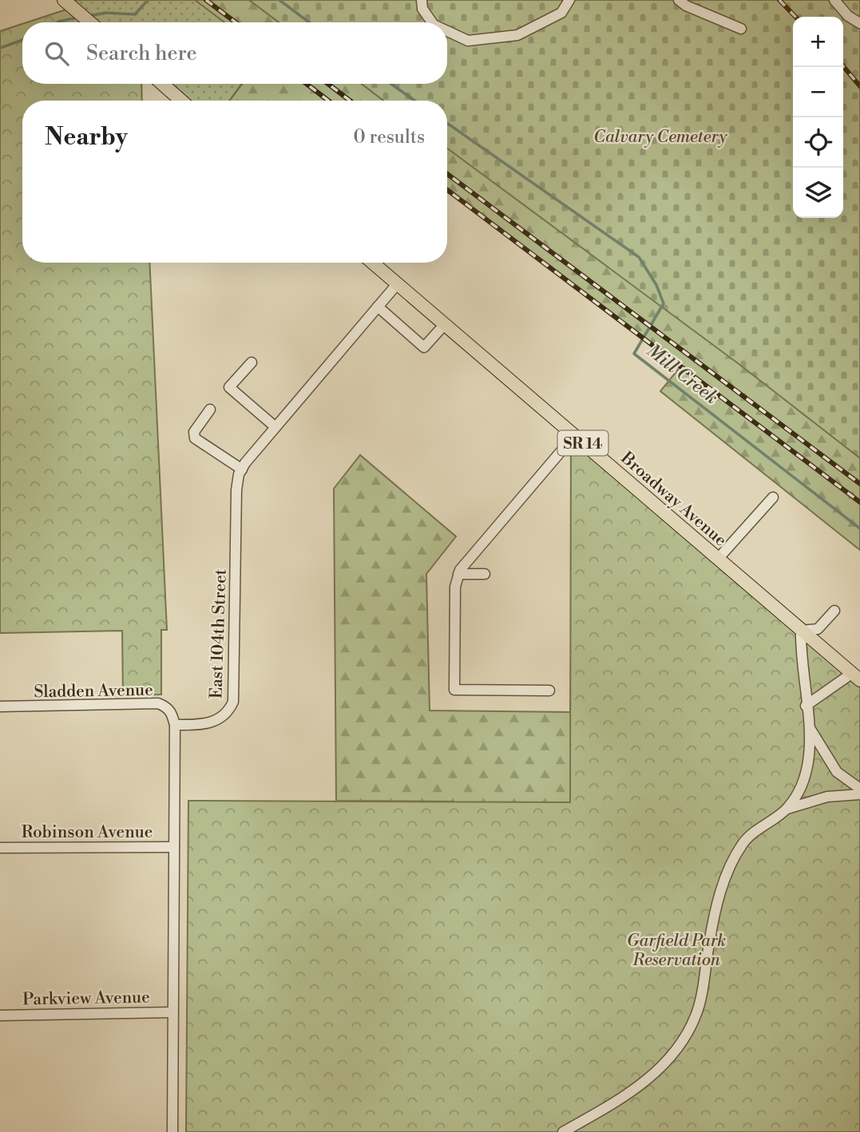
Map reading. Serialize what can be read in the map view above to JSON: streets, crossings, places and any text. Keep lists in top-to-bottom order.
{
  "streets": {
    "main road": ["SR 14", "Broadway Avenue"],
    "street": [
      "East 104th Street",
      "Sladden Avenue",
      "Robinson Avenue",
      "Parkview Avenue"
    ]
  },
  "crossings": [
    ["Broadway Avenue", "East 104th Street"],
    ["East 104th Street", "Sladden Avenue"]
  ],
  "water": ["Mill Creek"],
  "parks": ["Calvary Cemetery", "Garfield Park Reservation"],
  "page": {
    "map_buttons": ["+", "−"],
    "search": "Search here",
    "heading": ["Nearby", "0 results"]
  }
}
